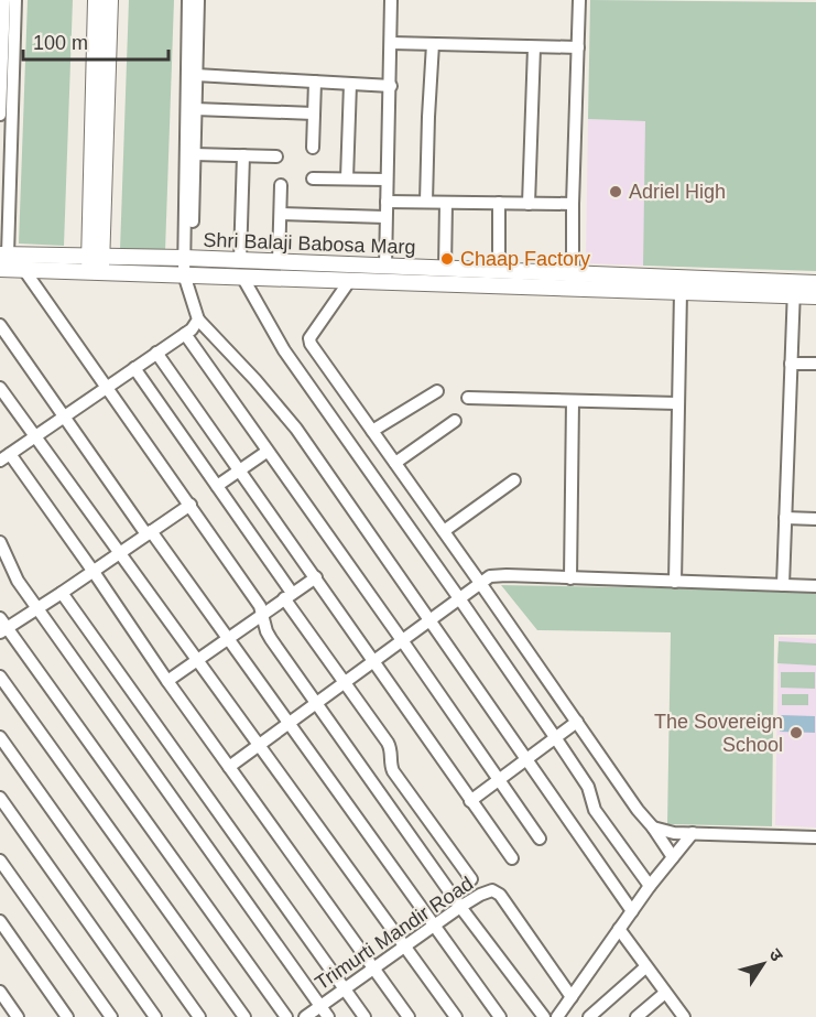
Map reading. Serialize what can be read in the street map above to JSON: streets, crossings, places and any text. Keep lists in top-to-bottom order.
{
  "streets": {
    "street": ["Shri Balaji Babosa Marg", "Trimurti Mandir Road"]
  },
  "places": ["Adriel High", "Chaap Factory", "The Sovereign School"],
  "scale_bar": "100 m",
  "north": "top right"
}
